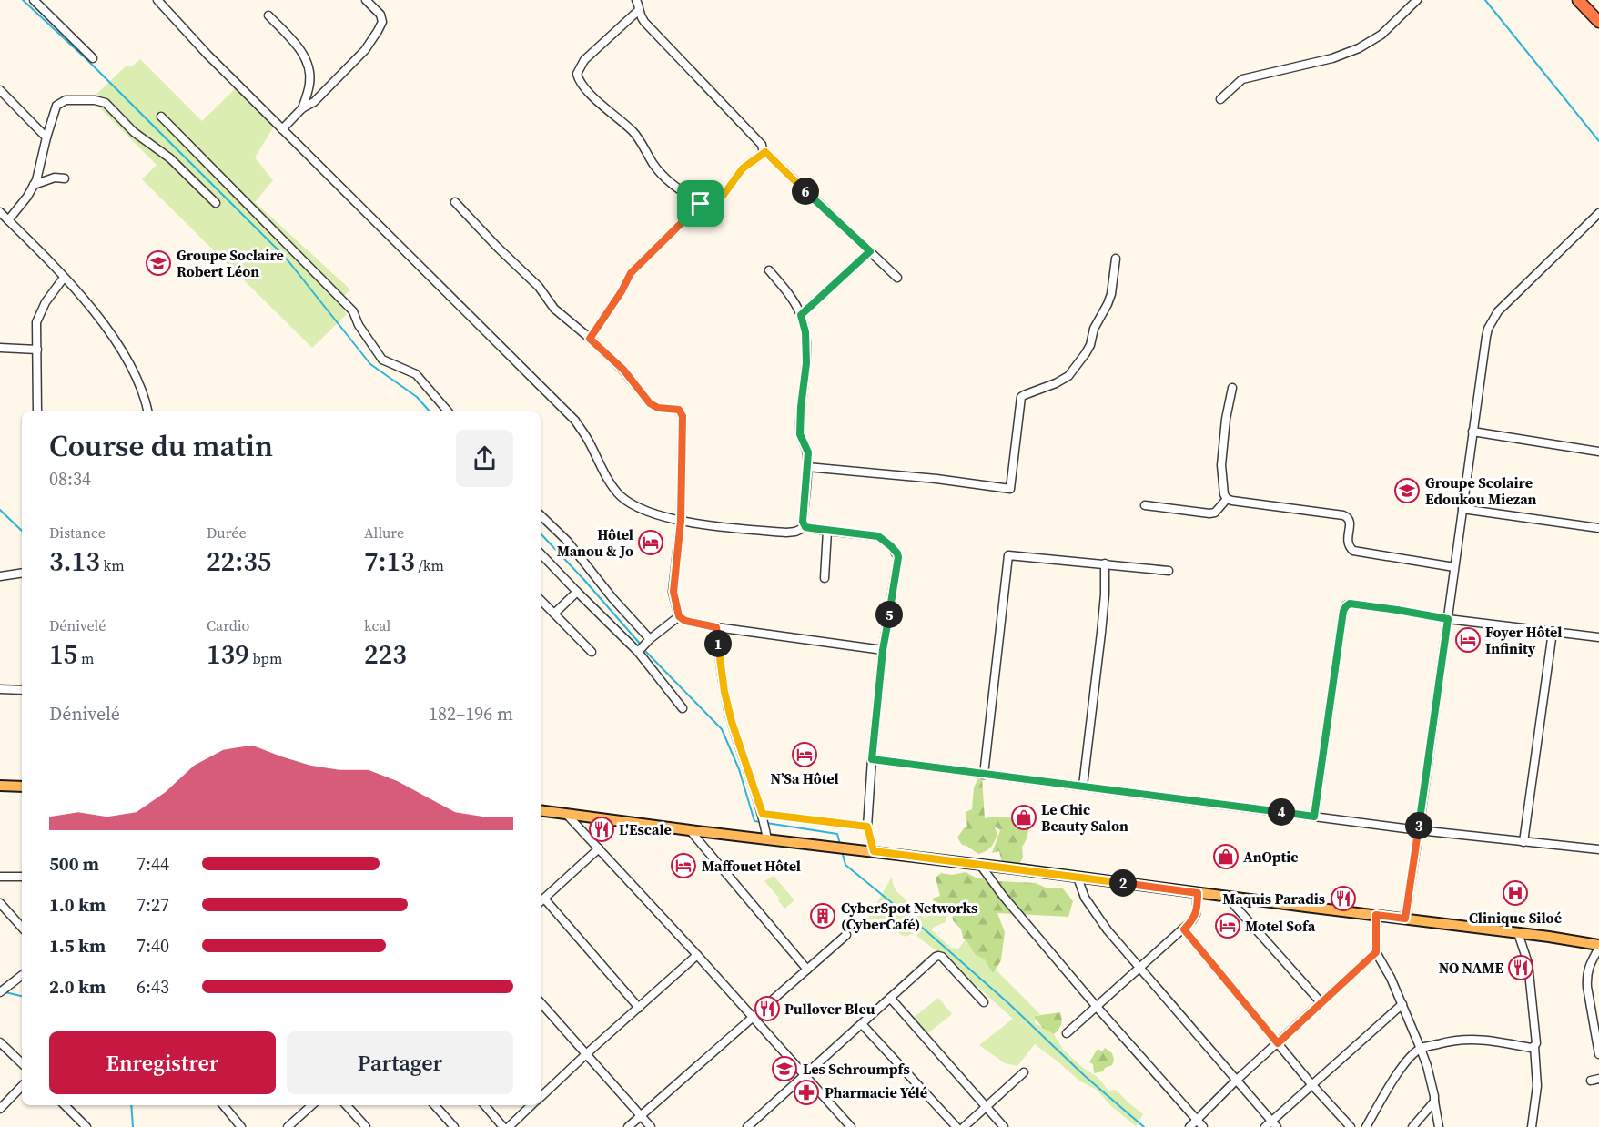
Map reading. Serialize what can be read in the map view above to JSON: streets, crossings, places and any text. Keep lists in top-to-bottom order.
{
  "places": {
    "school or university": ["Groupe Soclaire Robert Léon", "Groupe Scolaire Edoukou Miezan", "Les Schroumpfs"],
    "hotel": [
      "Hôtel Manou & Jo",
      "Foyer Hôtel Infinity",
      "N’Sa Hôtel",
      "Maffouet Hôtel",
      "Motel Sofa"
    ],
    "shop": ["Le Chic Beauty Salon", "AnOptic"],
    "restaurant": [
      "L'Escale",
      "Maquis Paradis",
      "NO NAME",
      "Pullover Bleu"
    ],
    "hospital": ["Clinique Siloé"],
    "building": ["CyberSpot Networks (CyberCafé)"],
    "pharmacy": ["Pharmacie Yélé"]
  },
  "page": {
    "pins": [
      "6",
      "5",
      "1",
      "4",
      "3",
      "2"
    ],
    "heading": ["Course du matin", "08:34"],
    "stats": [
      ["Distance", "3.13 km"],
      ["Durée", "22:35"],
      ["Allure", "7:13 /km"],
      ["Dénivelé", "15 m"],
      ["Cardio", "139 bpm"],
      ["kcal", "223"]
    ],
    "chart": ["Dénivelé", "182–196 m"],
    "list": [
      {
        "name": "500 m",
        "note": "7:44"
      },
      {
        "name": "1.0 km",
        "note": "7:27"
      },
      {
        "name": "1.5 km",
        "note": "7:40"
      },
      {
        "name": "2.0 km",
        "note": "6:43"
      }
    ],
    "buttons": ["Enregistrer", "Partager"]
  }
}
